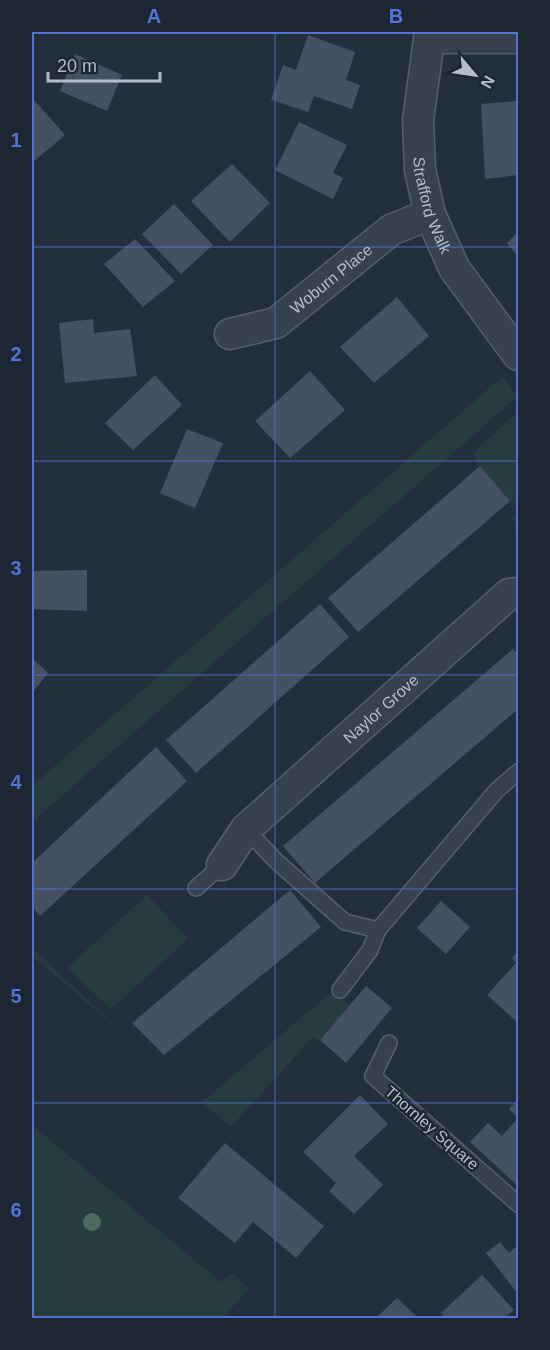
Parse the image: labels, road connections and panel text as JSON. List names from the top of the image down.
{
  "streets": {
    "street": ["Strafford Walk", "Woburn Place", "Naylor Grove"],
    "lane": ["Thornley Square"]
  },
  "crossings": [
    ["Strafford Walk", "Woburn Place"]
  ],
  "scale_bar": "20 m",
  "north": "bottom right",
  "grid": {
    "columns": ["A", "B"],
    "rows": [
      "1",
      "2",
      "3",
      "4",
      "5",
      "6"
    ]
  }
}
